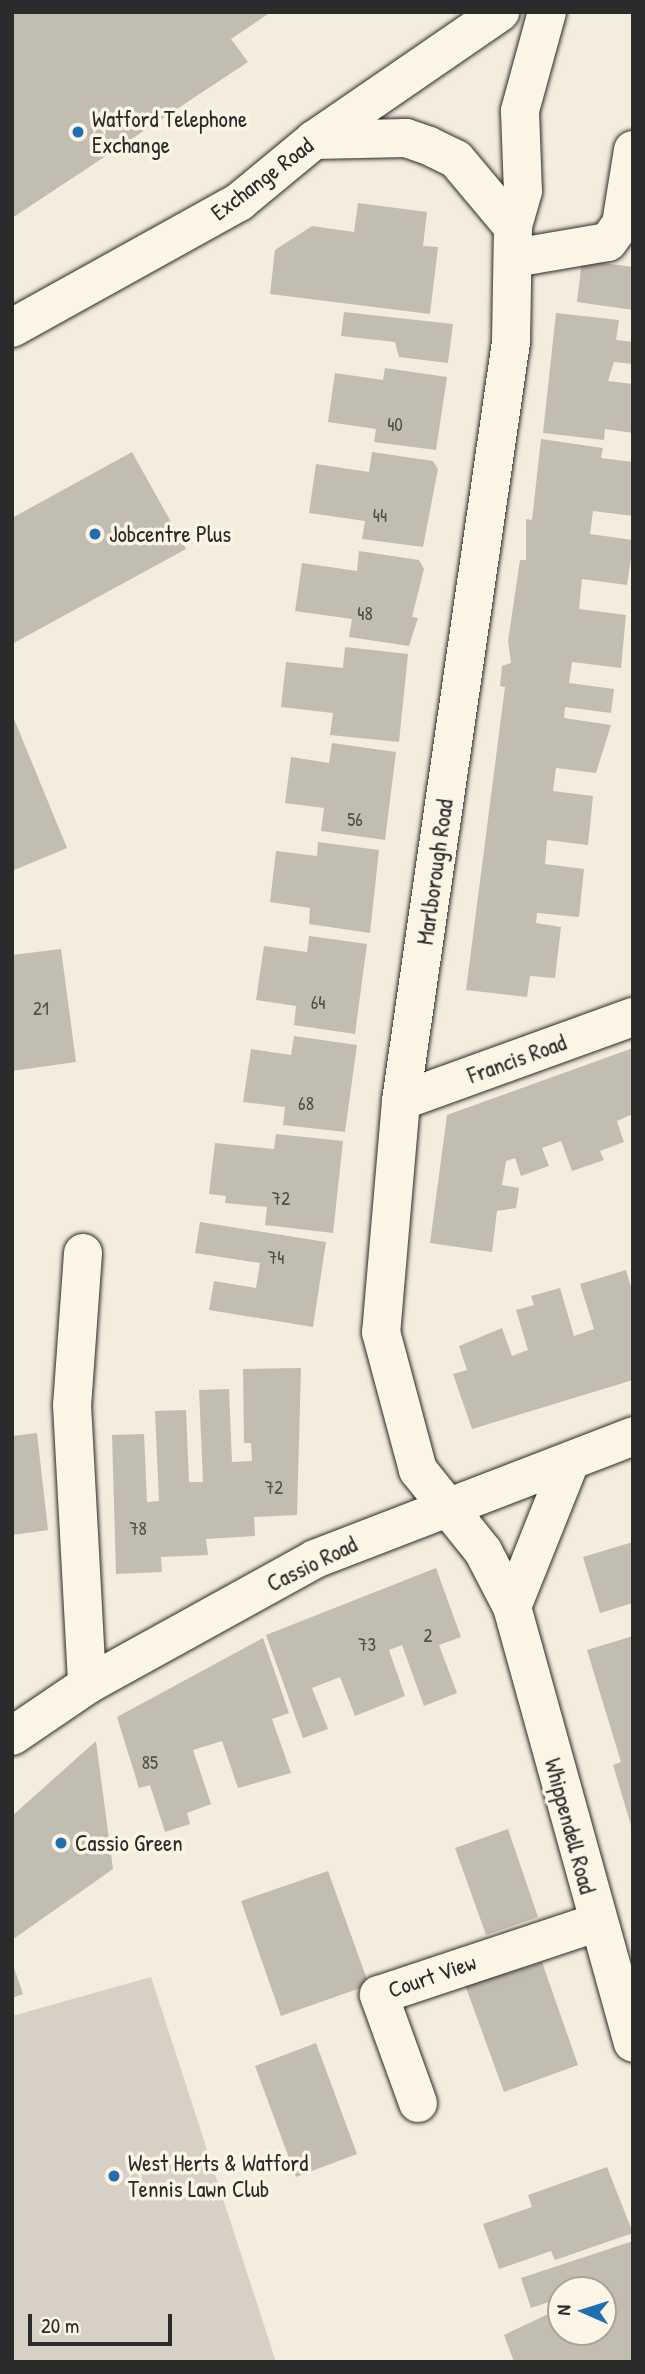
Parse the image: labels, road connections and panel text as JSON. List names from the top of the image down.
{
  "streets": {
    "street": [
      "Exchange Road",
      "Marlborough Road",
      "Francis Road",
      "Cassio Road",
      "Whippendell Road",
      "Court View"
    ]
  },
  "crossings": [
    ["Marlborough Road", "Francis Road"],
    ["Marlborough Road", "Cassio Road"],
    ["Marlborough Road", "Whippendell Road"],
    ["Cassio Road", "Whippendell Road"],
    ["Whippendell Road", "Court View"]
  ],
  "places": [
    "Watford Telephone Exchange",
    "Jobcentre Plus",
    "Cassio Green",
    "West Herts & Watford Tennis Lawn Club"
  ],
  "house_numbers": [
    "40",
    "44",
    "48",
    "56",
    "64",
    "21",
    "68",
    "72",
    "74",
    "72",
    "78",
    "2",
    "73",
    "85"
  ],
  "scale_bar": "20 m",
  "north": "left"
}
